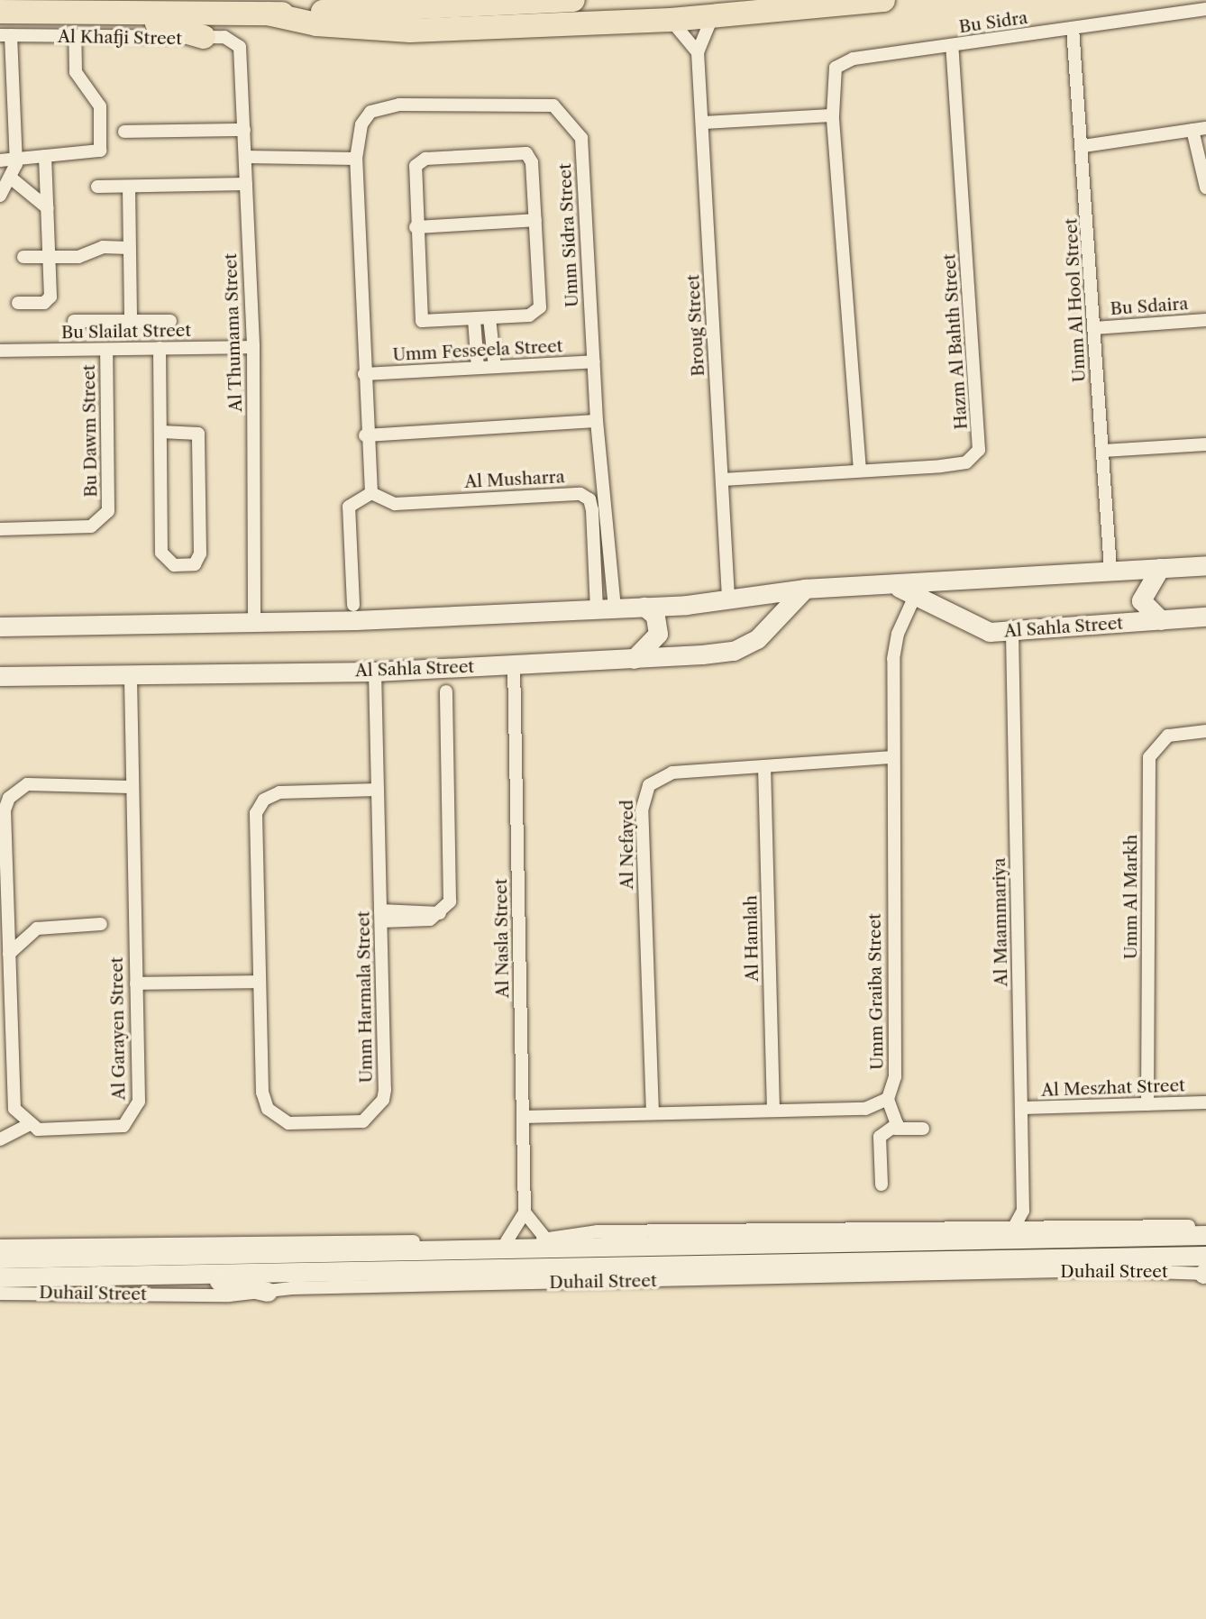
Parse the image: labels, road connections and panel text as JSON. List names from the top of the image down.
{
  "streets": {
    "highway": ["Al Khafji Street"],
    "main road": ["Al Sahla Street", "Duhail Street"],
    "street": [
      "Bu Sidra",
      "Umm Sidra Street",
      "Umm Al Hool Street",
      "Bu Sdaira",
      "Broug Street",
      "Bu Slailat Street",
      "Al Thumama Street",
      "Hazm Al Bahth Street",
      "Umm Fesseela Street",
      "Bu Dawm Street",
      "Al Musharra",
      "Al Nefayed",
      "Umm Al Markh",
      "Al Maammariya",
      "Al Nasla Street",
      "Al Hamlah",
      "Umm Graiba Street",
      "Umm Harmala Street",
      "Al Garayen Street",
      "Al Meszhat Street"
    ]
  },
  "crossings": [
    ["Bu Sidra", "Umm Al Hool Street"],
    ["Bu Sidra", "Hazm Al Bahth Street"],
    ["Al Khafji Street", "Al Thumama Street"],
    ["Umm Sidra Street", "Umm Fesseela Street"],
    ["Umm Sidra Street", "Al Musharra"],
    ["Umm Sidra Street", "Al Sahla Street"],
    ["Umm Al Hool Street", "Bu Sdaira"],
    ["Umm Al Hool Street", "Al Sahla Street"],
    ["Broug Street", "Hazm Al Bahth Street"],
    ["Broug Street", "Al Sahla Street"],
    ["Bu Slailat Street", "Al Thumama Street"],
    ["Bu Slailat Street", "Bu Dawm Street"],
    ["Al Thumama Street", "Al Sahla Street"],
    ["Al Sahla Street", "Al Maammariya"],
    ["Al Sahla Street", "Al Nasla Street"],
    ["Al Sahla Street", "Umm Graiba Street"],
    ["Al Sahla Street", "Umm Harmala Street"],
    ["Al Sahla Street", "Al Garayen Street"],
    ["Al Nefayed", "Al Hamlah"],
    ["Al Nefayed", "Umm Graiba Street"],
    ["Umm Al Markh", "Al Meszhat Street"],
    ["Al Maammariya", "Al Meszhat Street"],
    ["Al Maammariya", "Duhail Street"]
  ]
}
